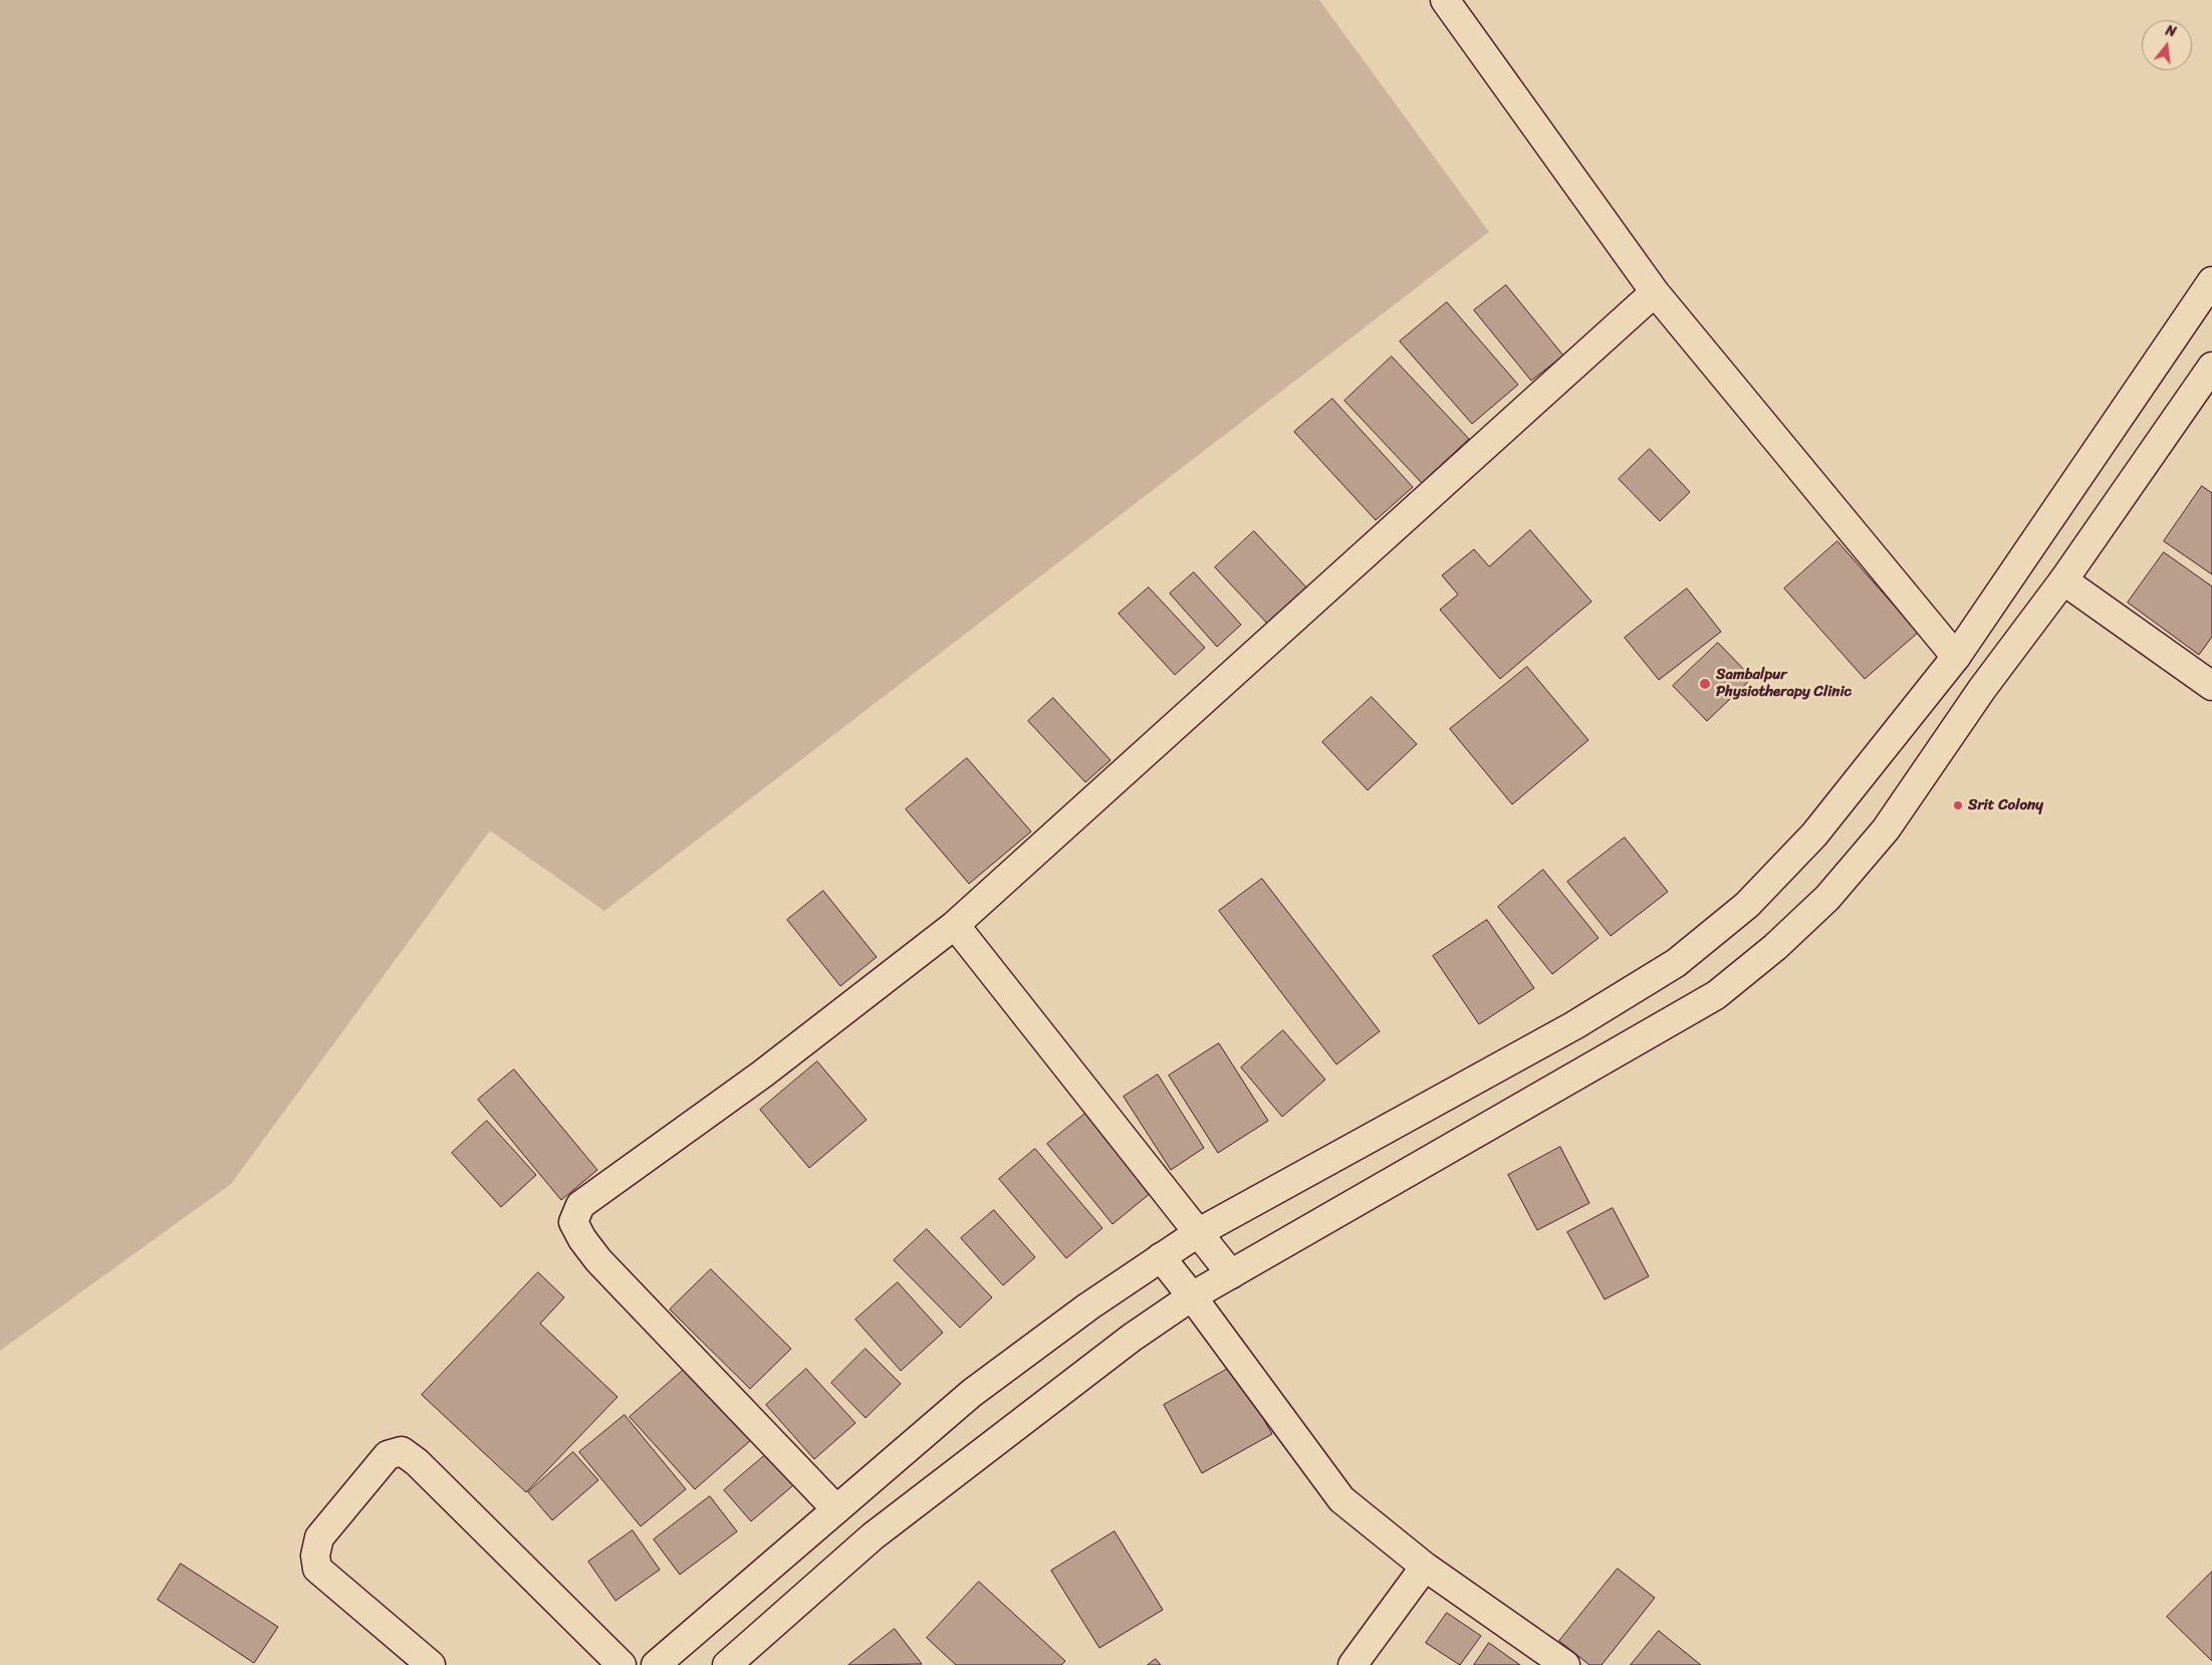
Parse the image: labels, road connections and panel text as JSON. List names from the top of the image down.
{
  "places": ["Sambalpur Physiotherapy Clinic", "Srit Colony"],
  "north": "top"
}
